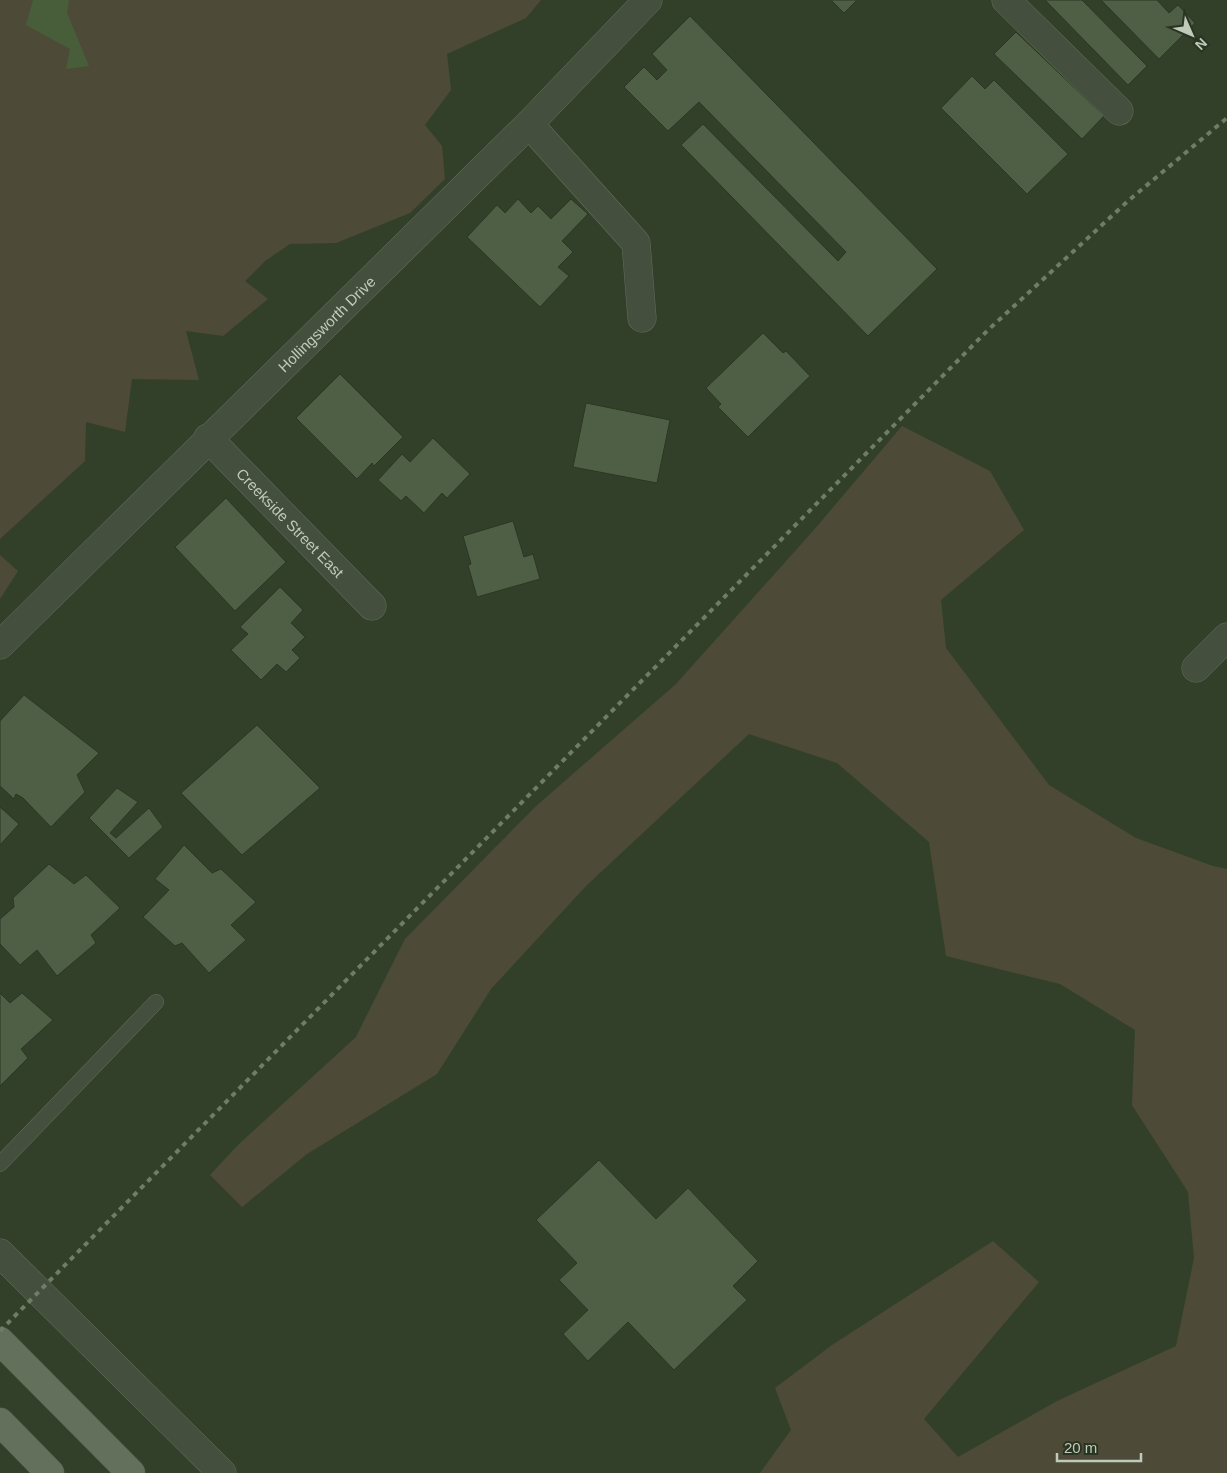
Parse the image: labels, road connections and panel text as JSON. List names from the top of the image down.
{
  "streets": {
    "street": ["Hollingsworth Drive", "Creekside Street East"]
  },
  "crossings": [
    ["Hollingsworth Drive", "Creekside Street East"]
  ],
  "scale_bar": "20 m",
  "north": "bottom right"
}
